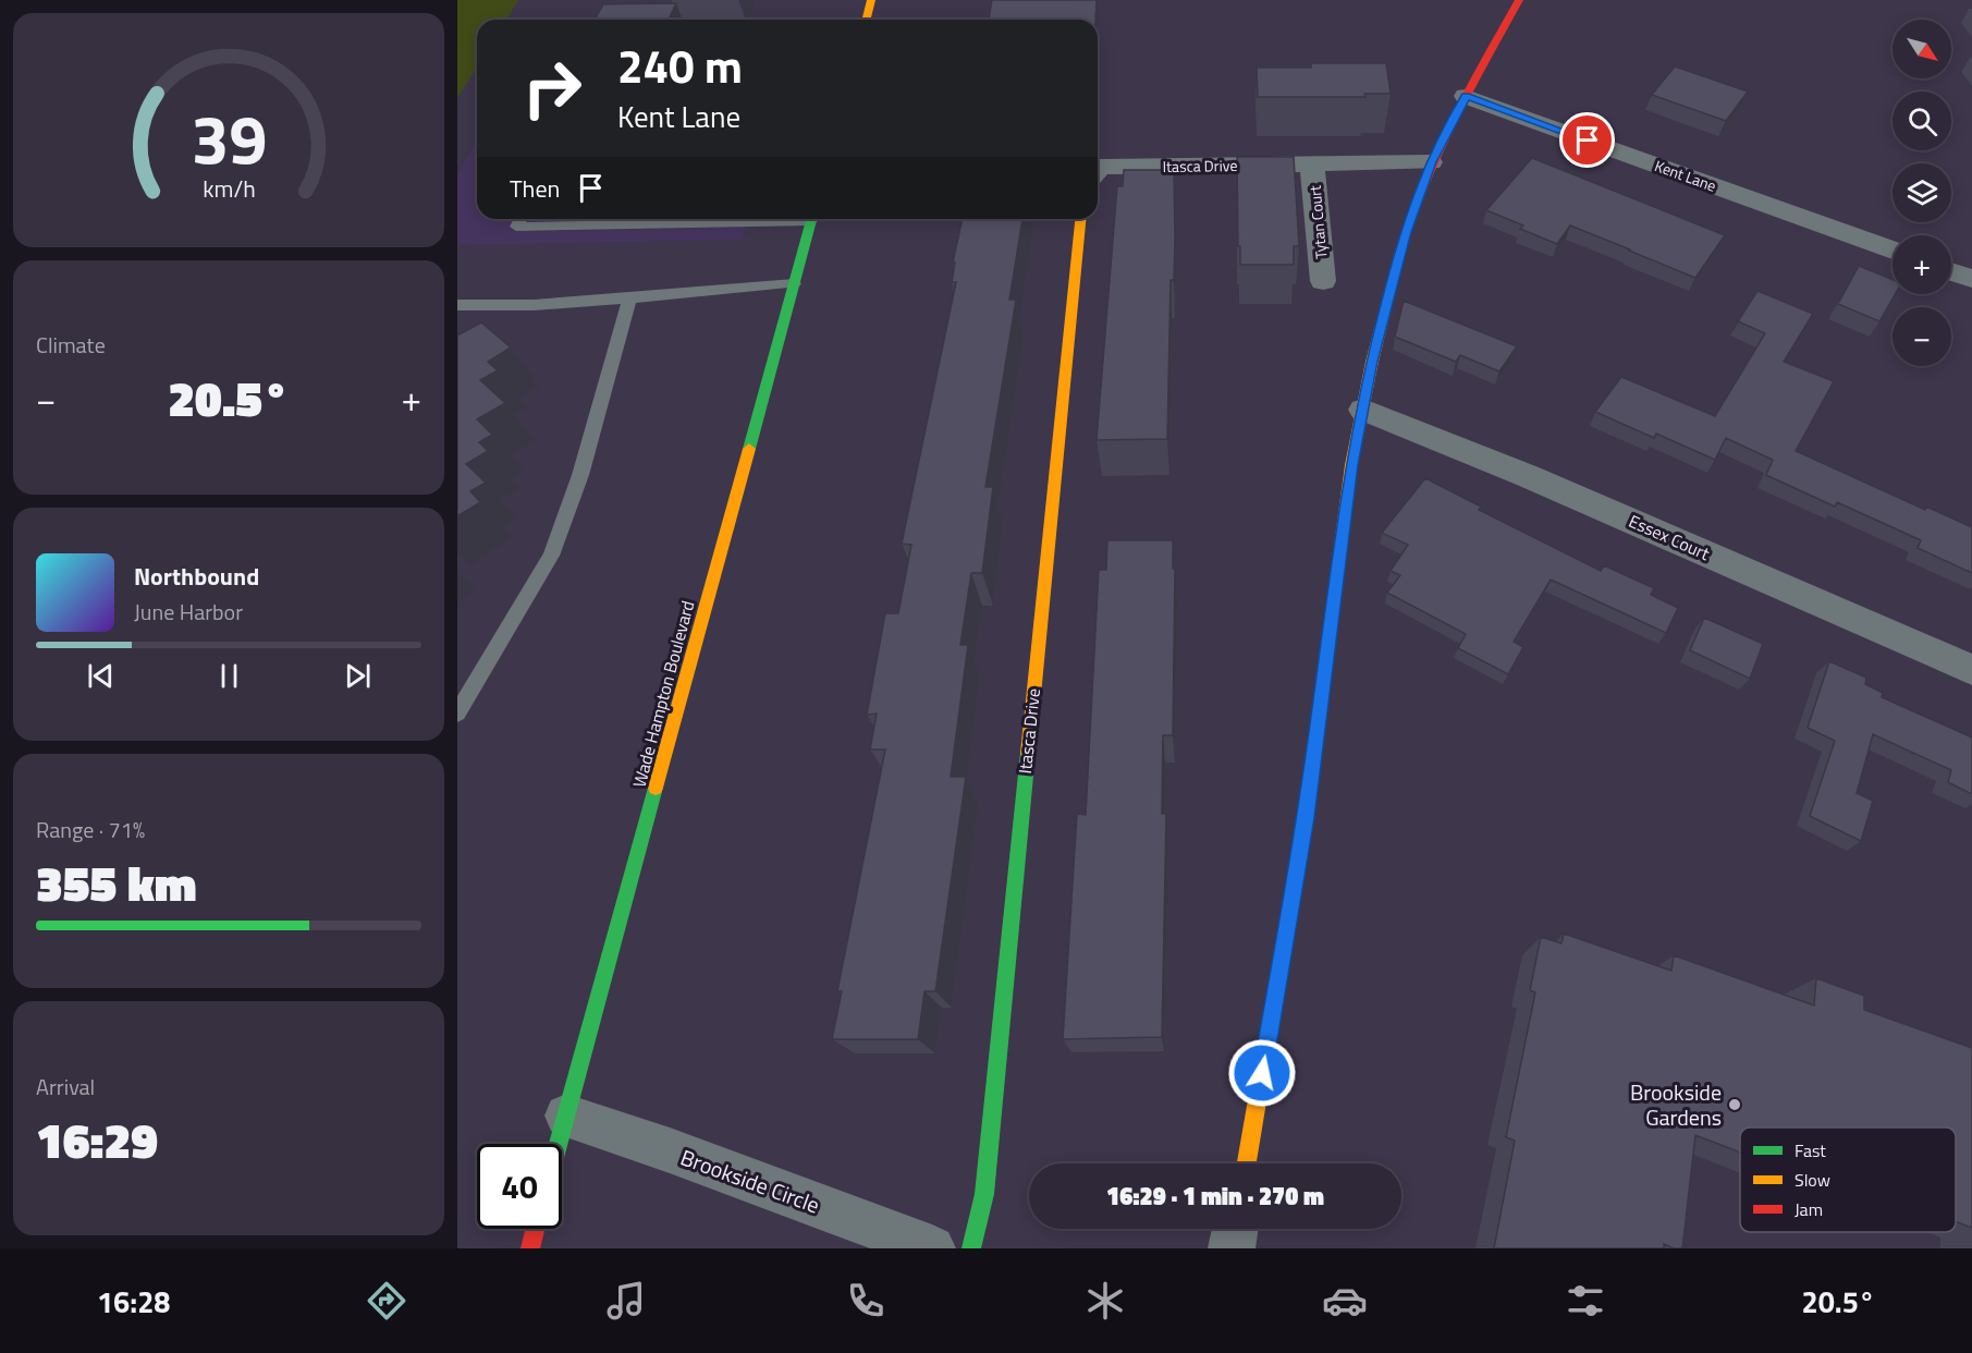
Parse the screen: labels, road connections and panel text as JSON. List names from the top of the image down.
{
  "streets": {
    "street": [
      "Itasca Drive",
      "Kent Lane",
      "Tytan Court",
      "Essex Court",
      "Wade Hampton Boulevard",
      "Brookside Circle"
    ]
  },
  "crossings": [
    ["Itasca Drive", "Tytan Court"],
    ["Wade Hampton Boulevard", "Brookside Circle"]
  ],
  "places": ["Brookside Gardens"],
  "legend": ["Fast", "Slow", "Jam"],
  "north": "bottom right",
  "page": {
    "map_buttons": ["+", "−"],
    "turn": ["240 m", "Kent Lane"],
    "then": "Then",
    "tile": [
      "Climate",
      ["Range · 71%", "355 km"],
      ["Arrival", "16:29"]
    ],
    "heat": ["−", "20.5°", "+"],
    "song": ["Northbound", "June Harbor"],
    "limit": "40",
    "trip": "16:29 · 1 min · 270 m",
    "tabs": ["16:28", "20.5°"],
    "gauge": ["39", "km/h"]
  }
}
